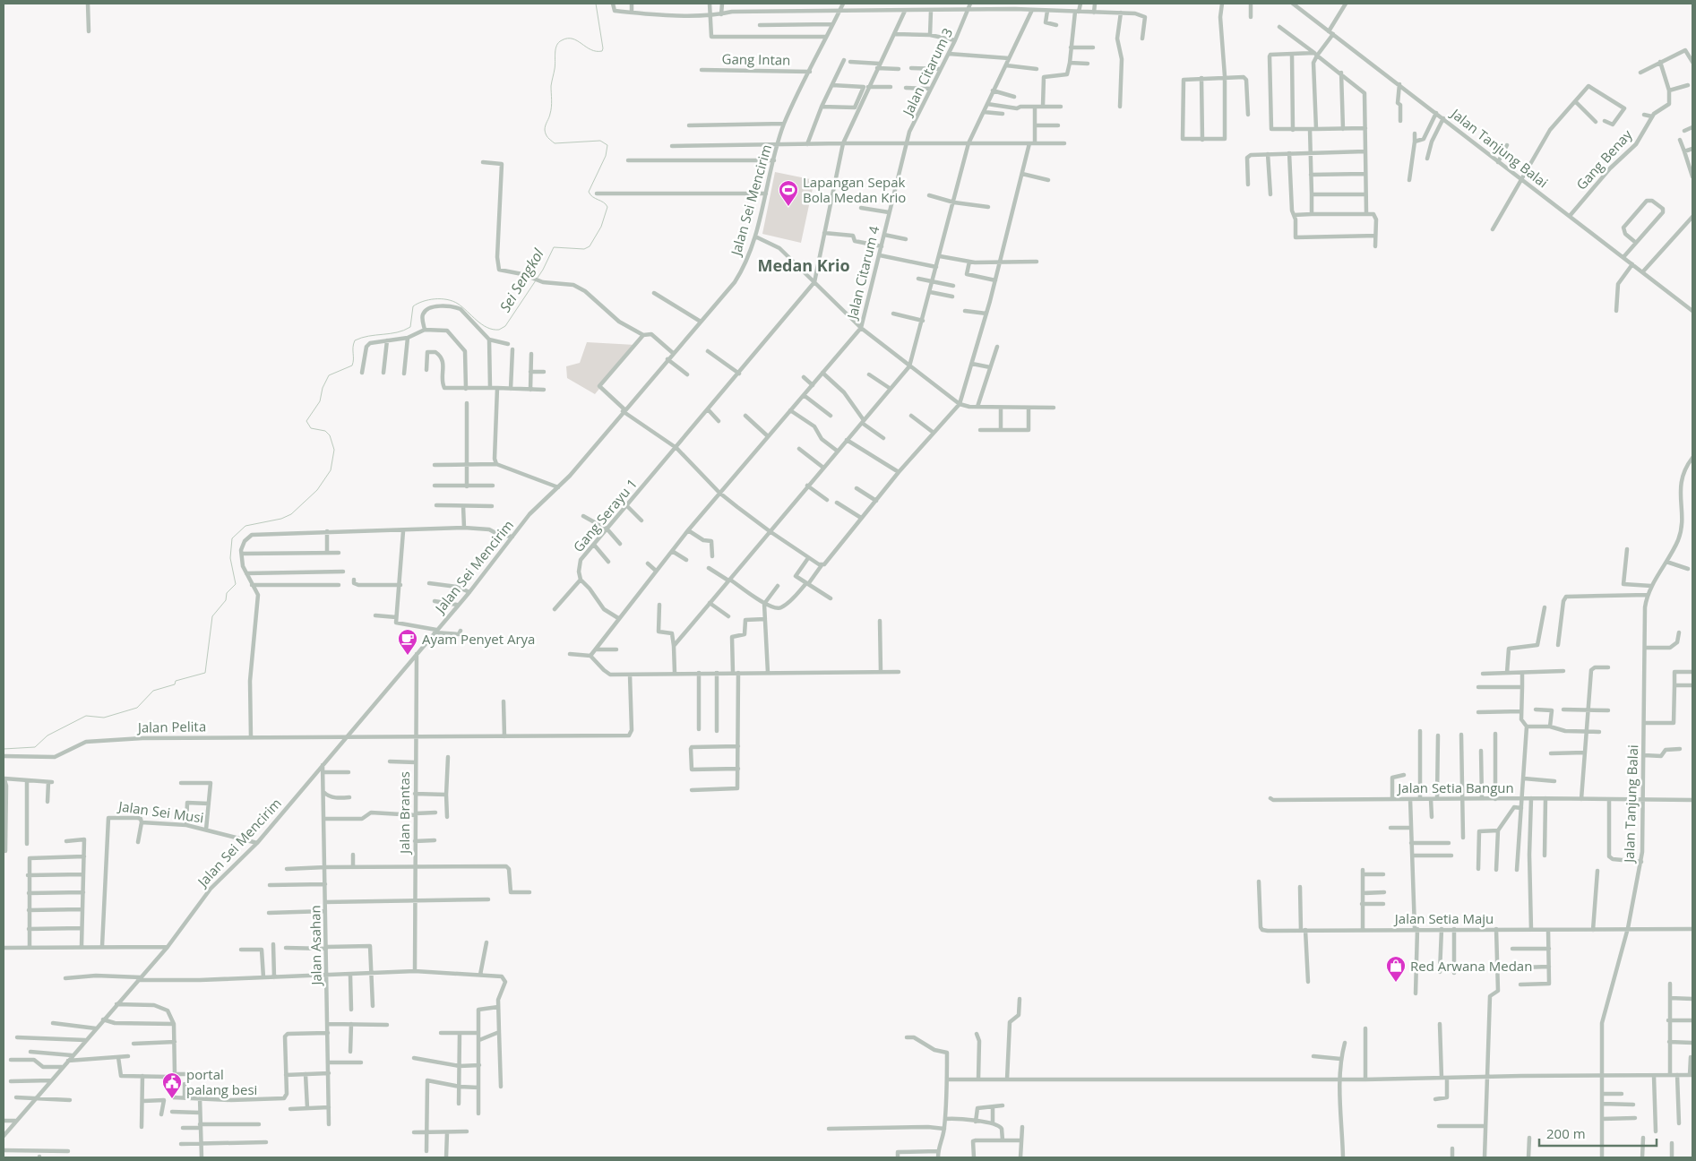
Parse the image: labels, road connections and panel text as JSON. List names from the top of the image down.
{
  "streets": {
    "street": [
      "Gang Intan",
      "Jalan Citarum 3",
      "Jalan Tanjung Balai",
      "Gang Benay",
      "Jalan Sei Mencirim",
      "Jalan Citarum 4",
      "Gang Serayu 1",
      "Jalan Pelita",
      "Jalan Setia Bangun",
      "Jalan Sei Musi",
      "Jalan Brantas",
      "Jalan Setia Maju",
      "Jalan Asahan"
    ]
  },
  "crossings": [
    ["Gang Intan", "Jalan Sei Mencirim"],
    ["Jalan Citarum 3", "Jalan Citarum 4"],
    ["Jalan Tanjung Balai", "Gang Benay"],
    ["Jalan Tanjung Balai", "Jalan Setia Bangun"],
    ["Jalan Tanjung Balai", "Jalan Setia Maju"],
    ["Jalan Sei Mencirim", "Jalan Pelita"],
    ["Jalan Sei Mencirim", "Jalan Sei Musi"],
    ["Jalan Sei Mencirim", "Jalan Brantas"],
    ["Jalan Sei Mencirim", "Jalan Asahan"],
    ["Jalan Pelita", "Jalan Brantas"]
  ],
  "districts": ["Medan Krio"],
  "water": ["Sei Sengkol"],
  "places": {
    "sports": ["Lapangan Sepak Bola Medan Krio"],
    "cafe": ["Ayam Penyet Arya"],
    "shop": ["Red Arwana Medan"],
    "public building": ["portal palang besi"]
  },
  "scale_bar": "200 m"
}
